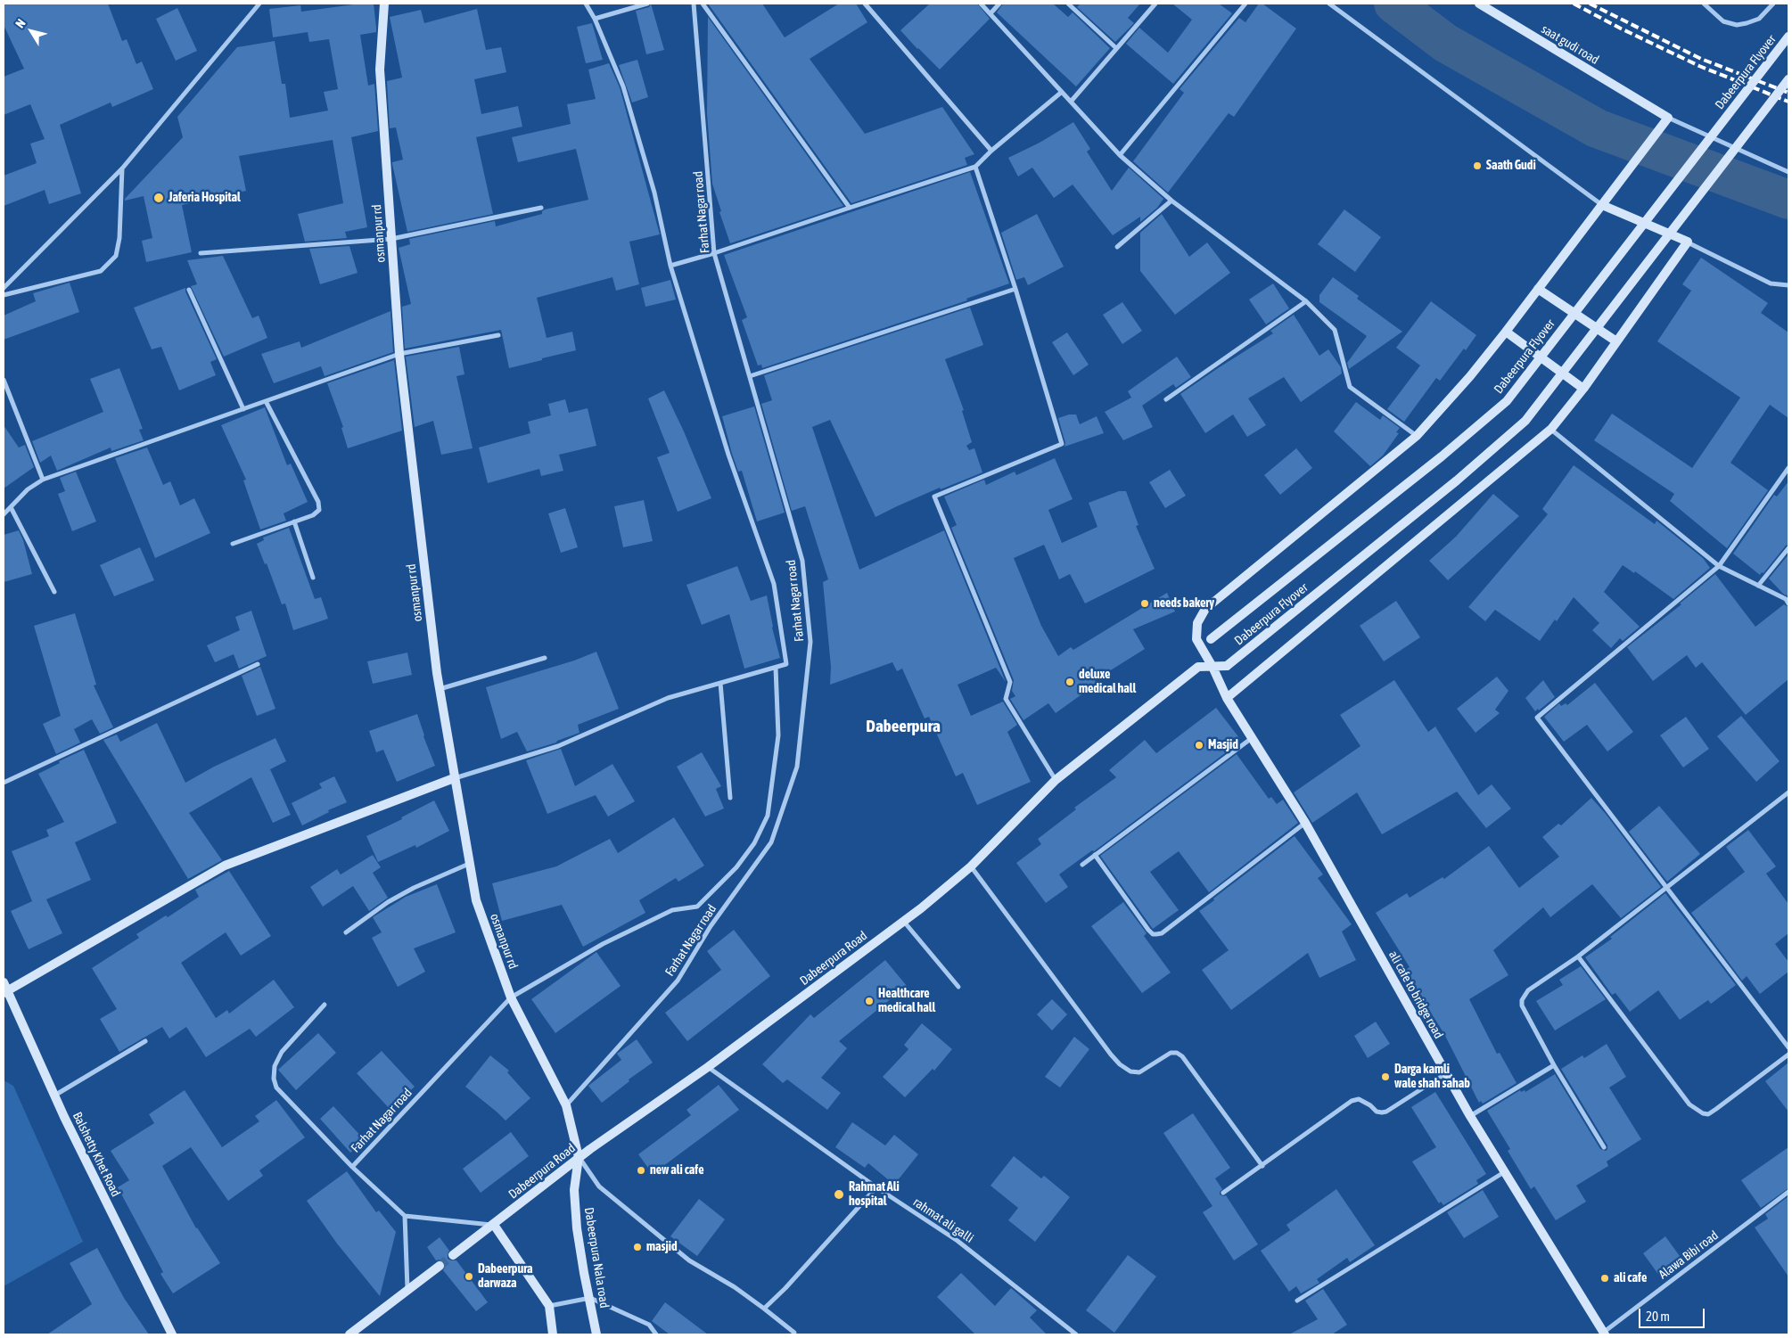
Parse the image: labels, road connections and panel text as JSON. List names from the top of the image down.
{
  "streets": {
    "street": [
      "saat gudi road",
      "Dabeerpura Flyover",
      "Farhat Nagar road",
      "osmanpur rd",
      "Dabeerpura Road",
      "ali cafe to bridge road",
      "Balshetty Khet Road",
      "rahmat ali galli",
      "Alawa Bibi road",
      "Dabeerpura Nala road"
    ]
  },
  "crossings": [
    ["saat gudi road", "ali cafe to bridge road"],
    ["Dabeerpura Flyover", "Dabeerpura Road"],
    ["Dabeerpura Flyover", "ali cafe to bridge road"],
    ["Farhat Nagar road", "osmanpur rd"],
    ["osmanpur rd", "Dabeerpura Road"],
    ["osmanpur rd", "Dabeerpura Nala road"],
    ["Dabeerpura Road", "rahmat ali galli"],
    ["Dabeerpura Road", "Dabeerpura Nala road"],
    ["ali cafe to bridge road", "Alawa Bibi road"]
  ],
  "districts": ["Dabeerpura"],
  "places": [
    "Saath Gudi",
    "Jaferia Hospital",
    "needs bakery",
    "deluxe medical hall",
    "Masjid",
    "Healthcare medical hall",
    "Darga kamli wale shah sahab",
    "new ali cafe",
    "Rahmat Ali hospital",
    "masjid",
    "Dabeerpura darwaza",
    "ali cafe"
  ],
  "scale_bar": "20 m",
  "north": "top left"
}
